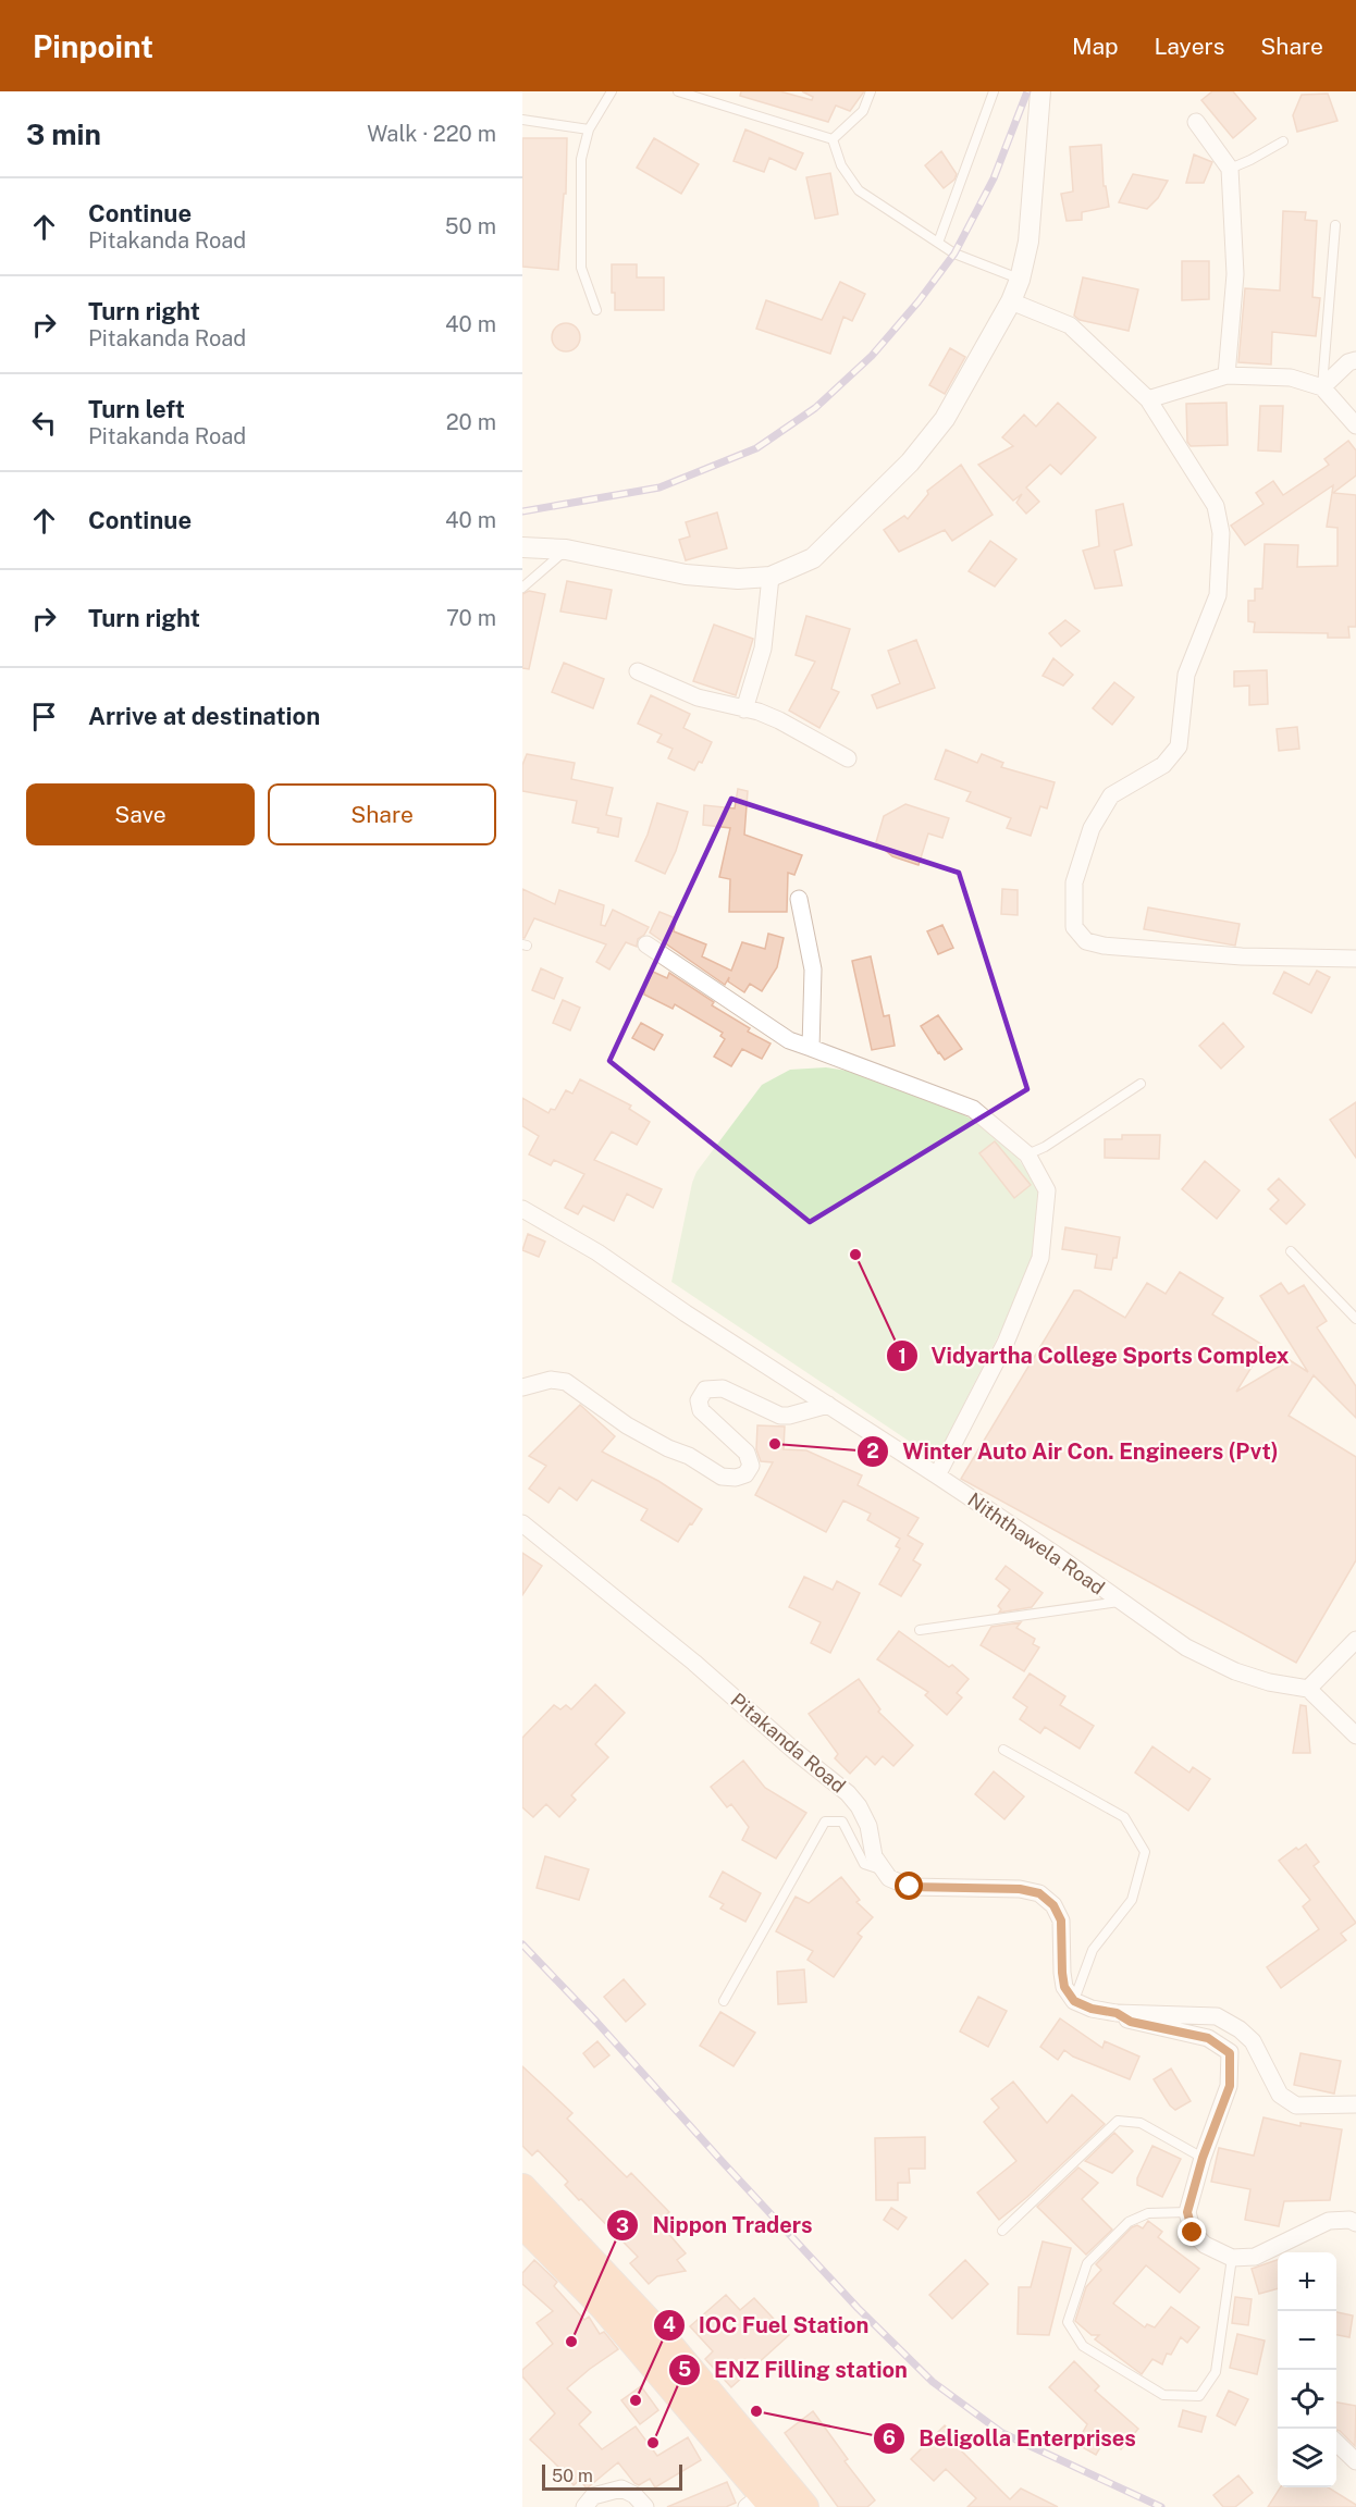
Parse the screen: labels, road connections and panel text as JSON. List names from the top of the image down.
{
  "streets": {
    "street": ["Niththawela Road", "Pitakanda Road"]
  },
  "places": [
    "Vidyartha College Sports Complex",
    "Winter Auto Air Con. Engineers (Pvt)",
    "Nippon Traders",
    "IOC Fuel Station",
    "Beligolla Enterprises",
    "ENZ Filling station"
  ],
  "scale_bar": "50 m",
  "page": {
    "header": "Pinpoint",
    "nav": ["Map", "Layers", "Share"],
    "heading": ["3 min", "Walk · 220 m"],
    "list": [
      ["Continue", "Pitakanda Road", "50 m"],
      ["Turn right", "Pitakanda Road", "40 m"],
      ["Turn left", "Pitakanda Road", "20 m"],
      ["Continue", "40 m"],
      ["Turn right", "70 m"],
      "Arrive at destination"
    ],
    "buttons": ["Save", "Share"],
    "map_buttons": ["+", "−"],
    "scale": "50 m"
  }
}
